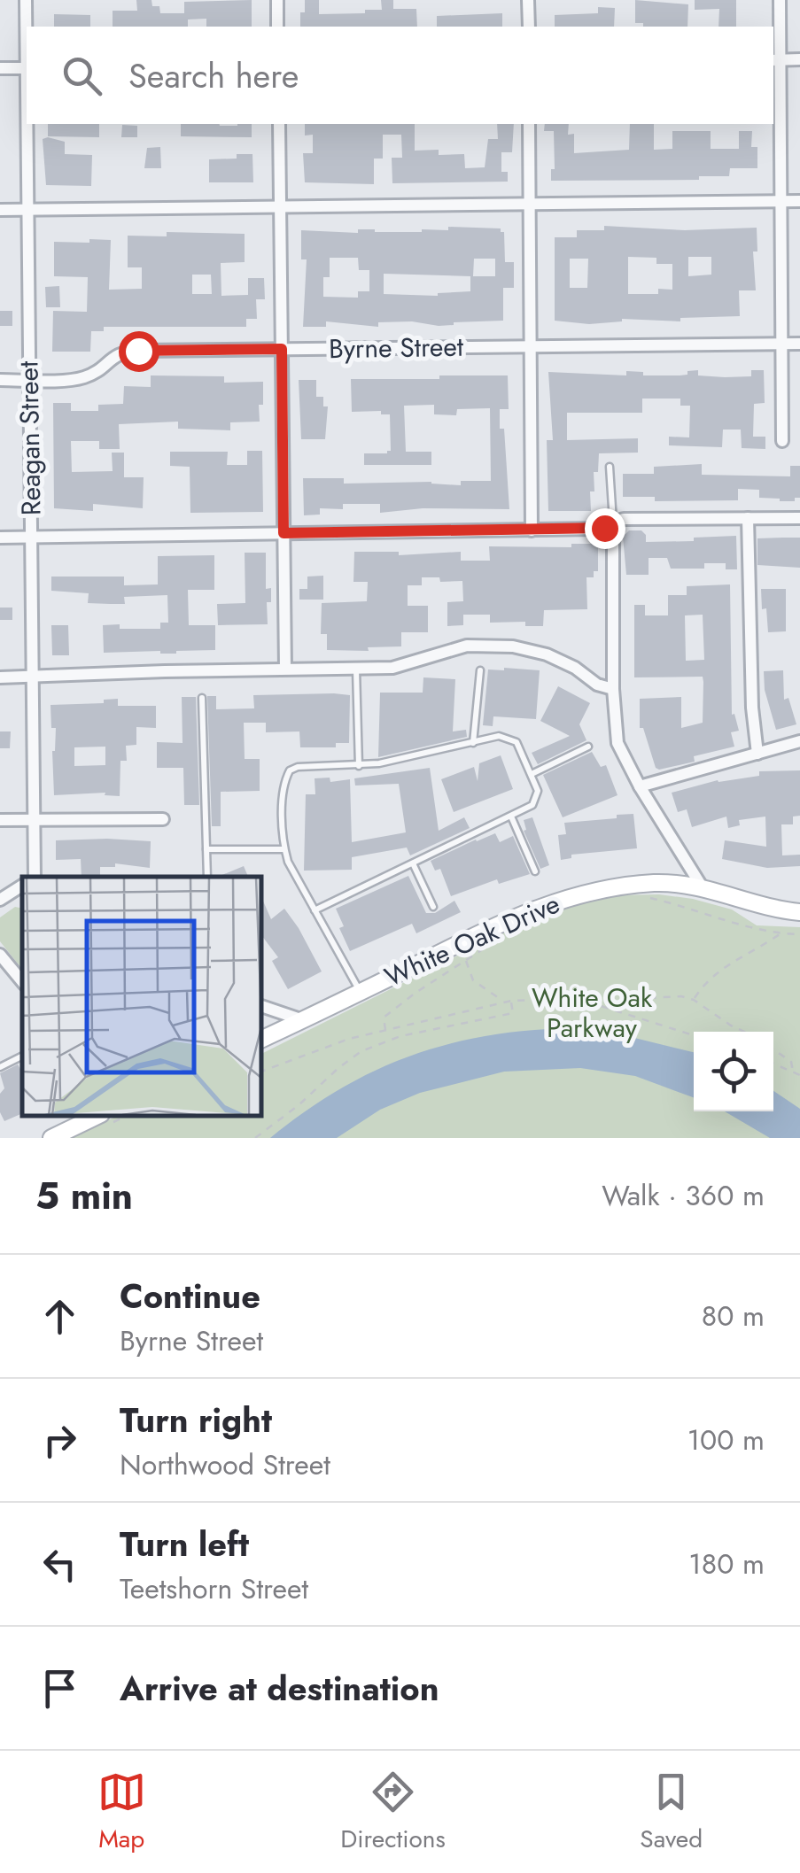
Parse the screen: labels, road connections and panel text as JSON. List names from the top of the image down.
{
  "streets": {
    "main road": ["White Oak Drive"],
    "street": ["Byrne Street", "Reagan Street"]
  },
  "crossings": [
    ["Byrne Street", "Reagan Street"]
  ],
  "parks": ["White Oak Parkway"],
  "page": {
    "search": "Search here",
    "heading": ["5 min", "Walk · 360 m"],
    "list": [
      ["Continue", "Byrne Street", "80 m"],
      ["Turn right", "Northwood Street", "100 m"],
      ["Turn left", "Teetshorn Street", "180 m"],
      "Arrive at destination"
    ],
    "nav": ["Map", "Directions", "Saved"]
  }
}
